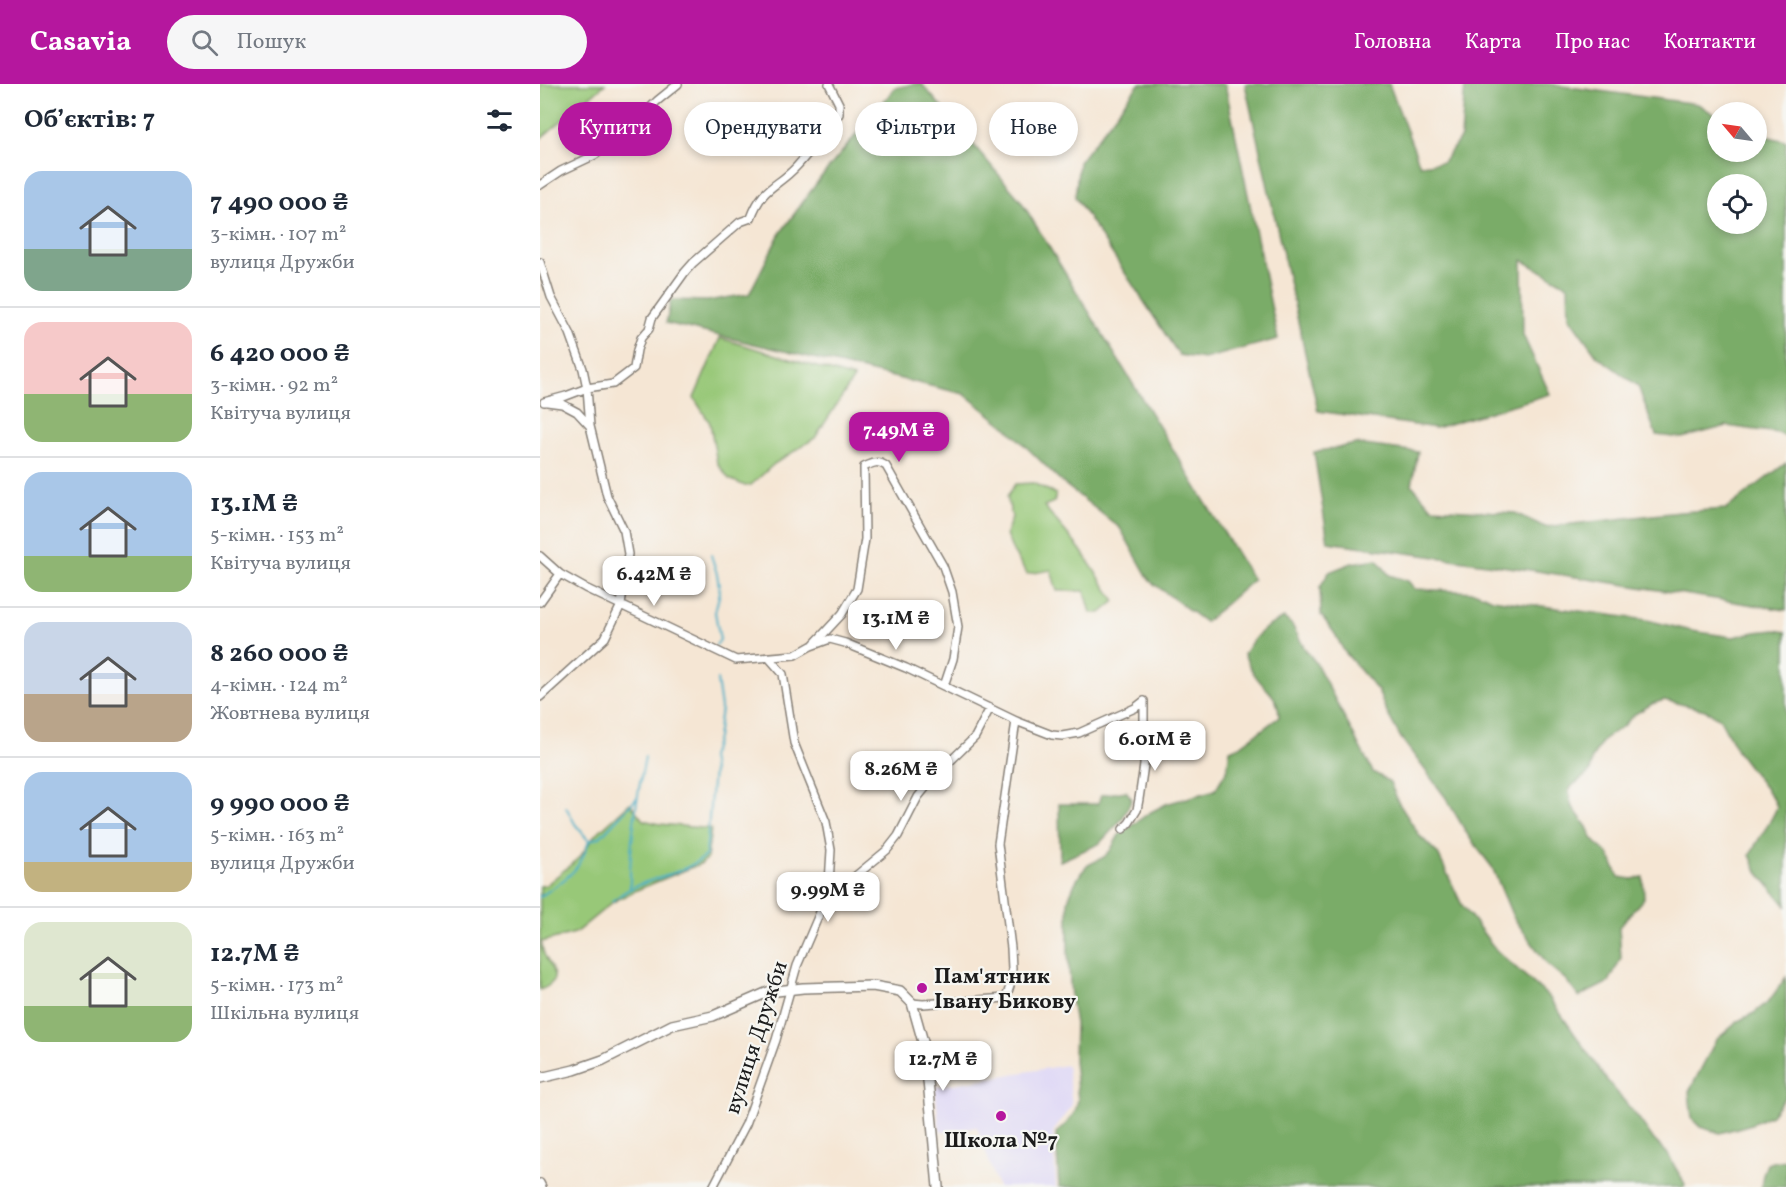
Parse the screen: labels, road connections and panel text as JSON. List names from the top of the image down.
{
  "streets": {
    "street": ["вулиця Дружби"]
  },
  "places": ["Пам'ятник Івану Бикову", "Школа №7"],
  "north": "top left",
  "page": {
    "header": "Casavia",
    "search": "Пошук",
    "nav": [
      "Головна",
      "Карта",
      "Про нас",
      "Контакти"
    ],
    "heading": "Об’єктів: 7",
    "chip": [
      "Купити",
      "Орендувати",
      "Фільтри",
      "Нове"
    ],
    "list": [
      {
        "name": "7 490 000 ₴",
        "note": "3-кімн. · 107 m² · вулиця Дружби"
      },
      {
        "name": "6 420 000 ₴",
        "note": "3-кімн. · 92 m² · Квітуча вулиця"
      },
      {
        "name": "13.1M ₴",
        "note": "5-кімн. · 153 m² · Квітуча вулиця"
      },
      {
        "name": "8 260 000 ₴",
        "note": "4-кімн. · 124 m² · Жовтнева вулиця"
      },
      {
        "name": "9 990 000 ₴",
        "note": "5-кімн. · 163 m² · вулиця Дружби"
      },
      {
        "name": "12.7M ₴",
        "note": "5-кімн. · 173 m² · Шкільна вулиця"
      }
    ],
    "price": [
      "7.49M ₴",
      "6.42M ₴",
      "13.1M ₴",
      "6.01M ₴",
      "8.26M ₴",
      "9.99M ₴",
      "12.7M ₴"
    ]
  }
}
